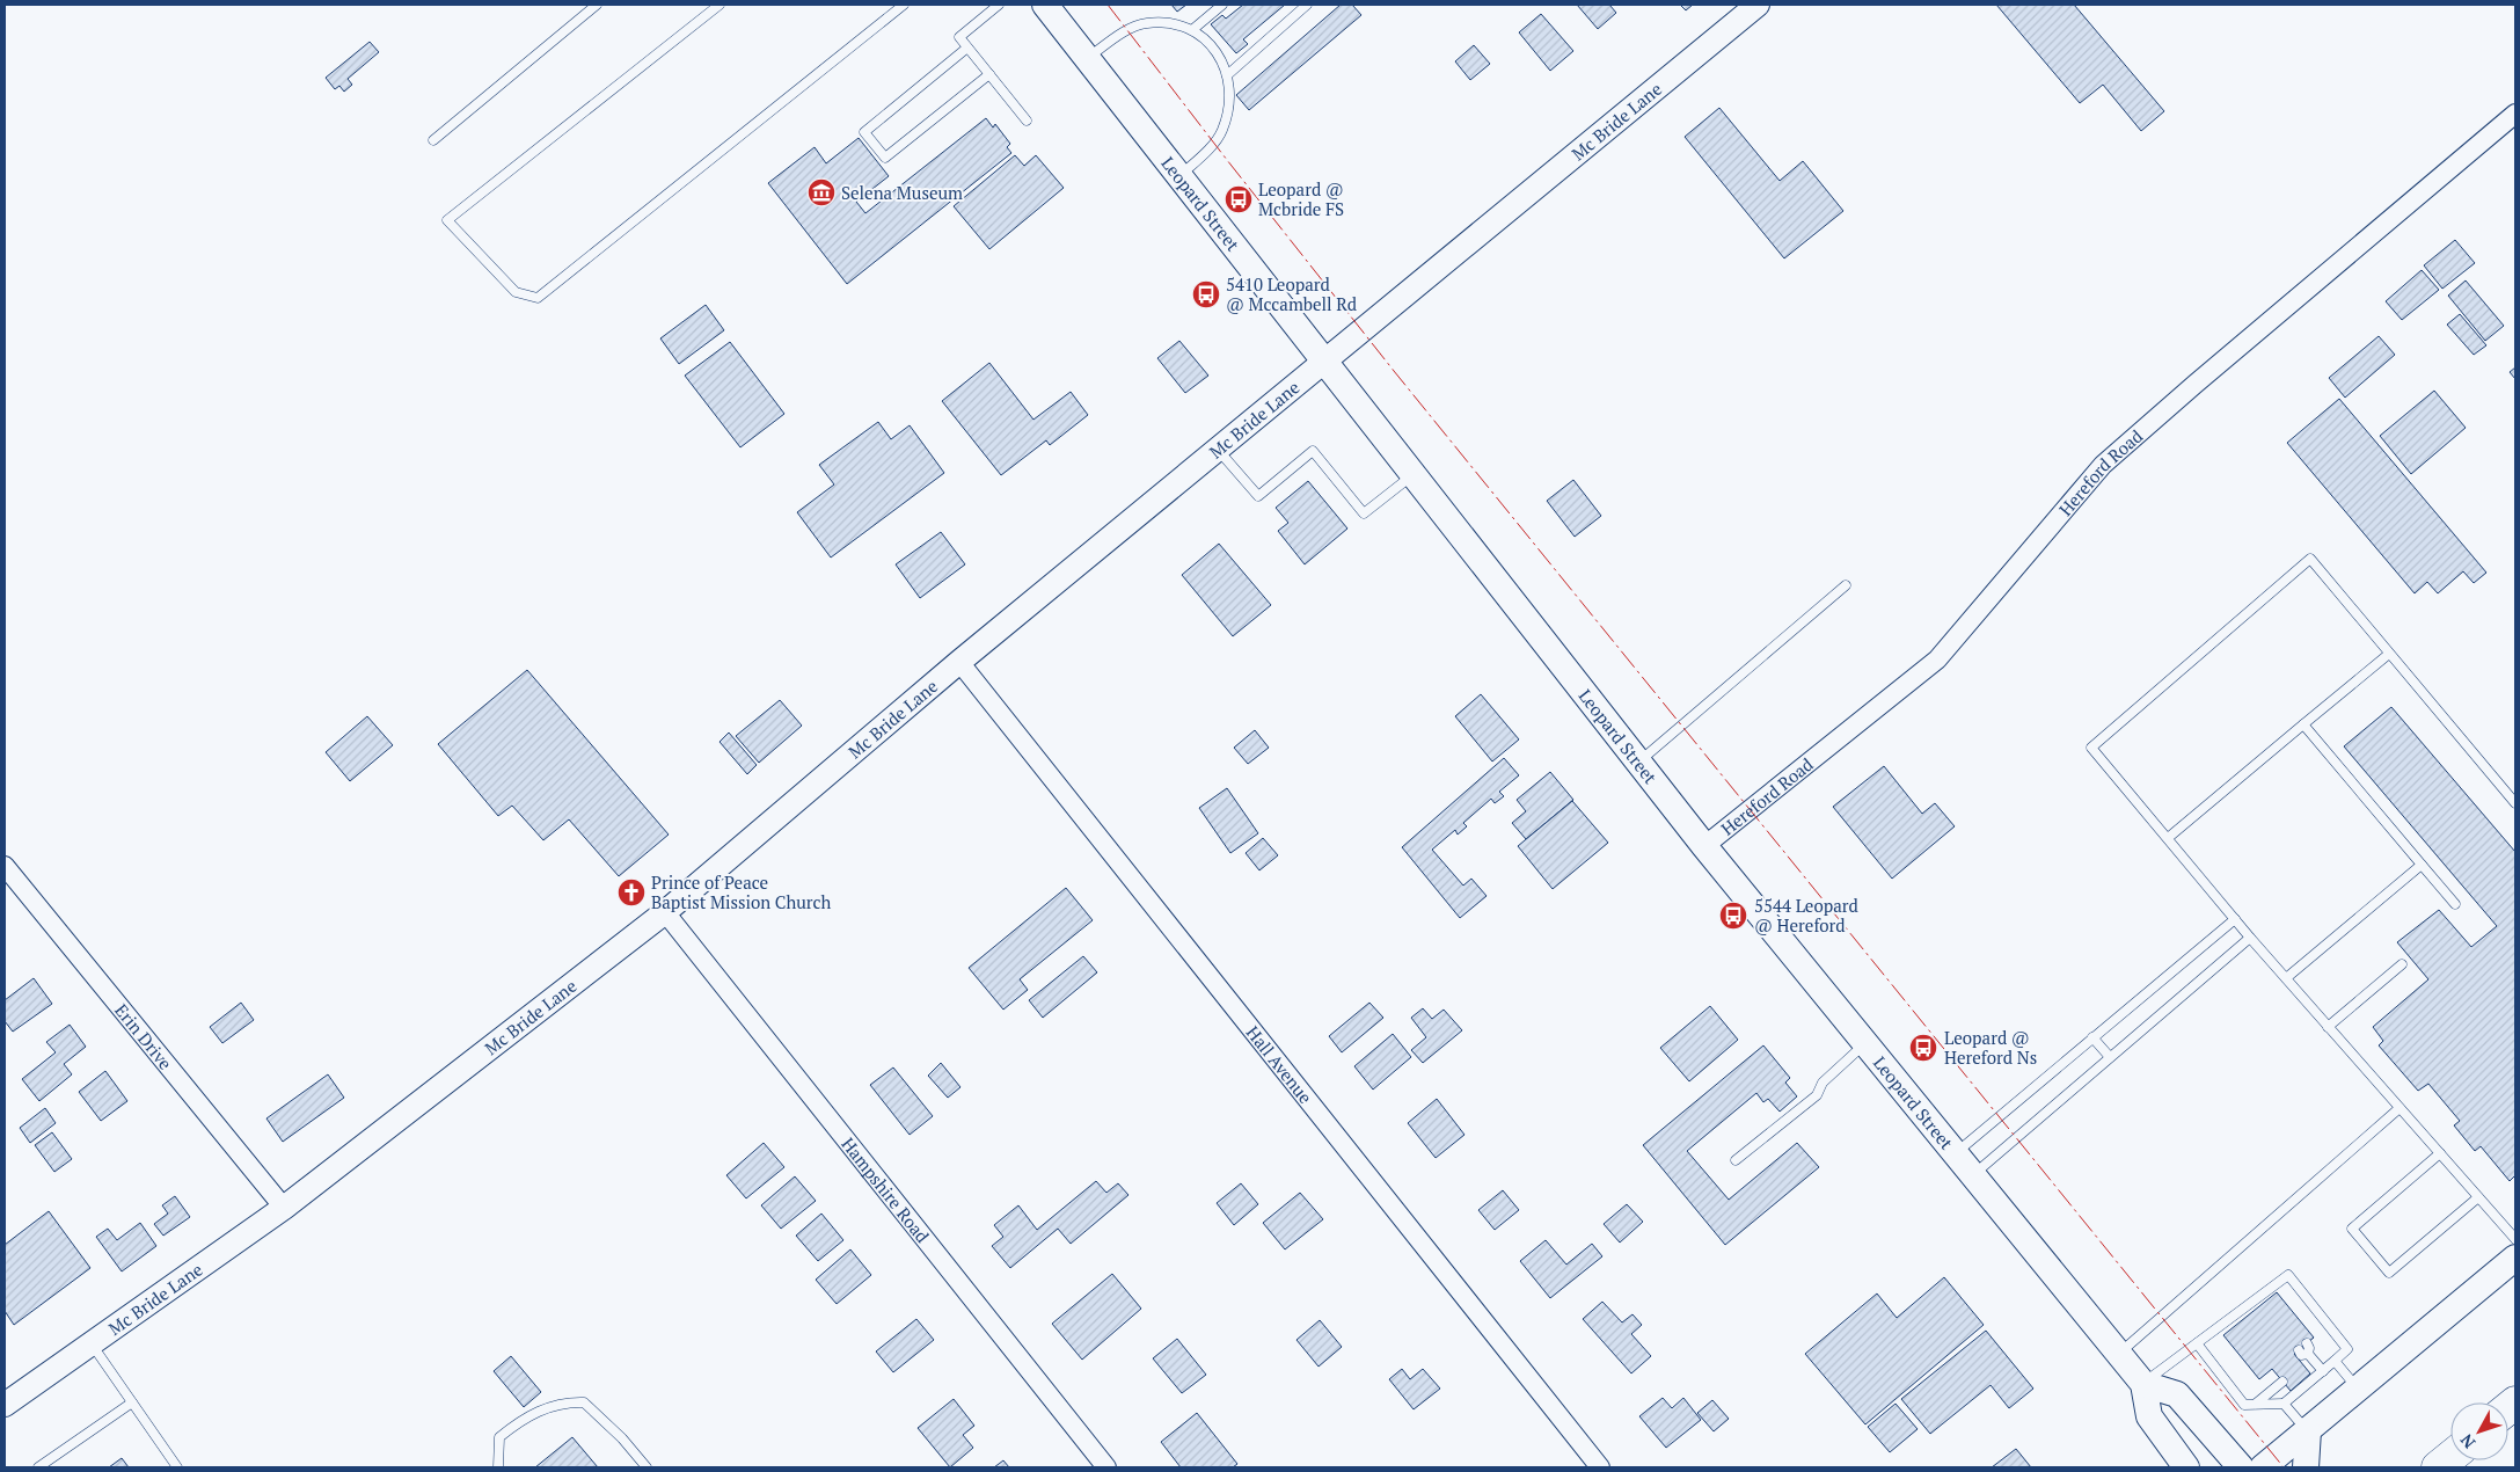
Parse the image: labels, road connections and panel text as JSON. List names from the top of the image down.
{
  "streets": {
    "main road": ["Leopard Street"],
    "street": [
      "Mc Bride Lane",
      "Hereford Road",
      "Erin Drive",
      "Hall Avenue",
      "Hampshire Road"
    ]
  },
  "crossings": [
    ["Mc Bride Lane", "Leopard Street"],
    ["Mc Bride Lane", "Erin Drive"],
    ["Mc Bride Lane", "Hall Avenue"],
    ["Mc Bride Lane", "Hampshire Road"],
    ["Leopard Street", "Hereford Road"]
  ],
  "places": {
    "museum": ["Selena Museum"],
    "bus stop": [
      "Leopard @ Mcbride FS",
      "5410 Leopard @ Mccambell Rd",
      "5544 Leopard @ Hereford",
      "Leopard @ Hereford Ns"
    ],
    "church": ["Prince of Peace Baptist Mission Church"]
  },
  "north": "bottom left"
}
